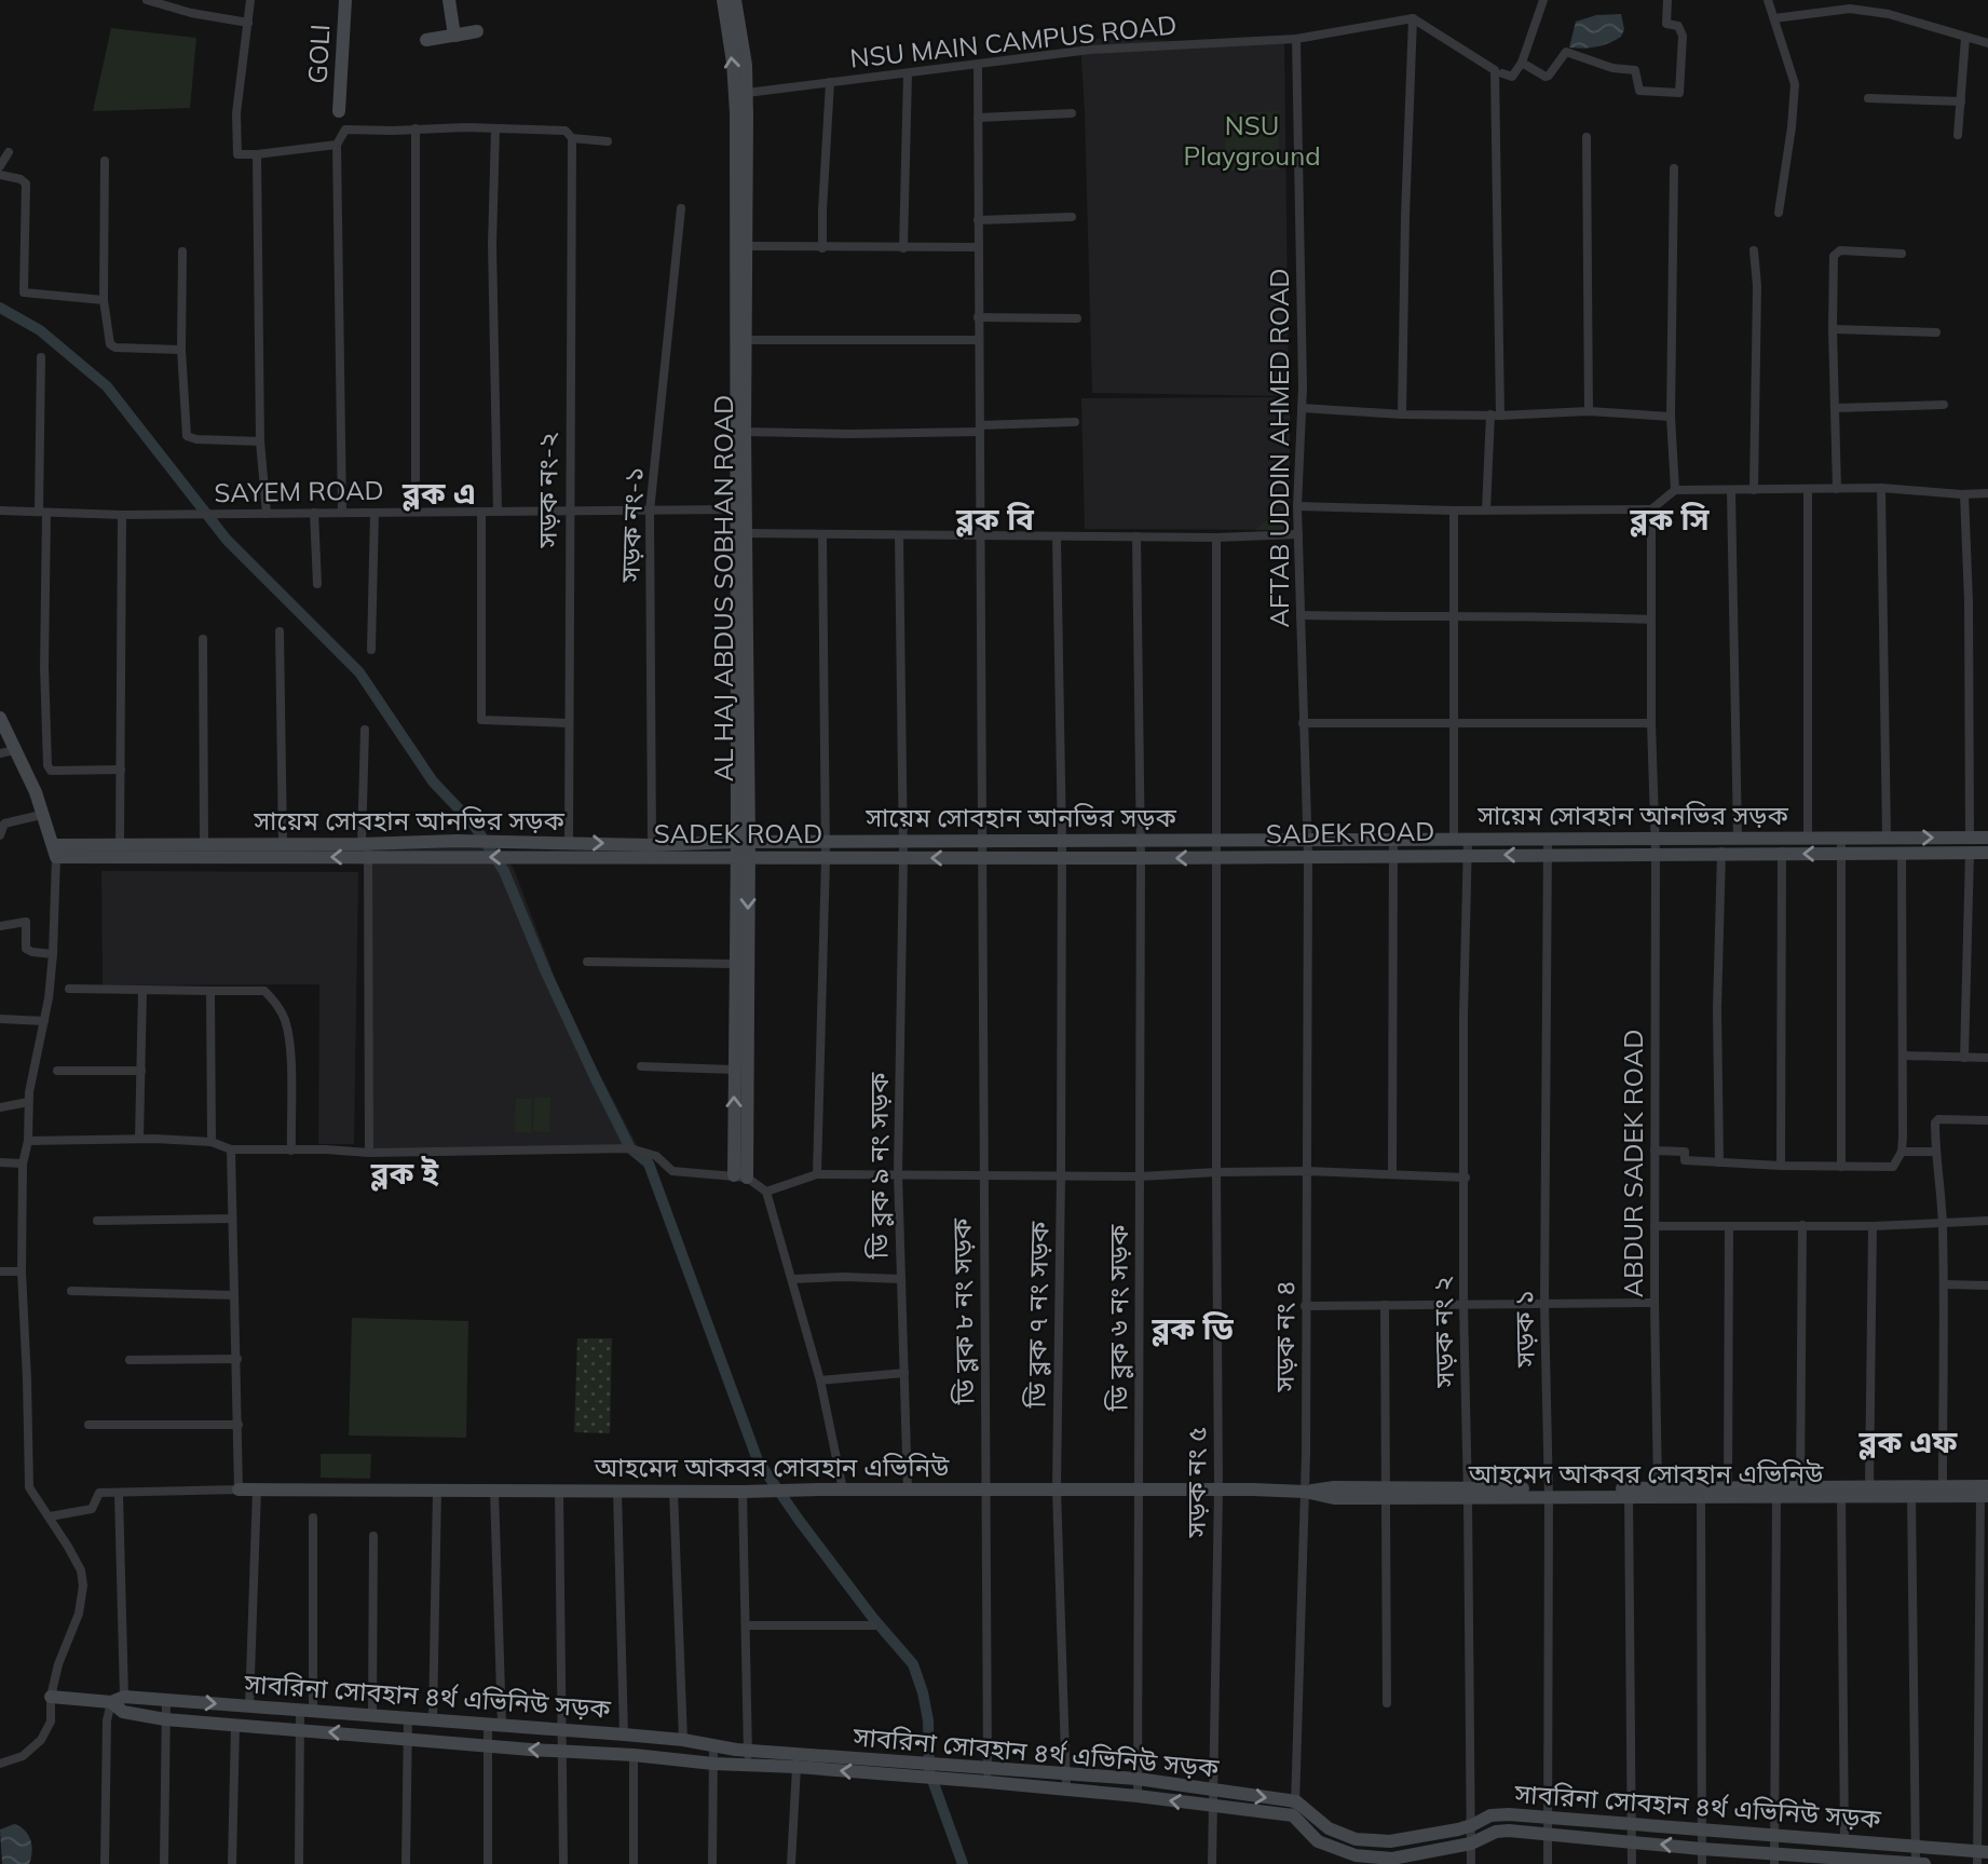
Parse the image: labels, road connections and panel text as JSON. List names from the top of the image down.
{
  "streets": {
    "street": [
      "NSU MAIN CAMPUS ROAD",
      "GOLI",
      "AFTAB UDDIN AHMED ROAD",
      "সড়ক নং-২",
      "SAYEM ROAD",
      "সড়ক নং-১",
      "AL HAJ ABDUS SOBHAN ROAD",
      "সায়েম সোবহান আনভির সড়ক",
      "SADEK ROAD",
      "ABDUR SADEK ROAD",
      "ডি ব্লক ৯ নং সড়ক",
      "ডি ব্লক ৮ নং সড়ক",
      "ডি ব্লক ৭ নং সড়ক",
      "ডি ব্লক ৬ নং সড়ক",
      "সড়ক ১",
      "সড়ক নং ২",
      "সড়ক নং ৪",
      "আহমেদ আকবর সোবহান এভিনিউ",
      "সড়ক নং ৫",
      "সাবরিনা সোবহান ৪র্থ এভিনিউ সড়ক"
    ]
  },
  "crossings": [
    ["NSU MAIN CAMPUS ROAD", "AFTAB UDDIN AHMED ROAD"],
    ["NSU MAIN CAMPUS ROAD", "AL HAJ ABDUS SOBHAN ROAD"],
    ["NSU MAIN CAMPUS ROAD", "ডি ব্লক ৮ নং সড়ক"],
    ["AFTAB UDDIN AHMED ROAD", "সায়েম সোবহান আনভির সড়ক"],
    ["AFTAB UDDIN AHMED ROAD", "SADEK ROAD"],
    ["AFTAB UDDIN AHMED ROAD", "সড়ক নং ৪"],
    ["সড়ক নং-২", "SAYEM ROAD"],
    ["সড়ক নং-২", "সায়েম সোবহান আনভির সড়ক"],
    ["SAYEM ROAD", "সড়ক নং-১"],
    ["সড়ক নং-১", "সায়েম সোবহান আনভির সড়ক"],
    ["AL HAJ ABDUS SOBHAN ROAD", "সায়েম সোবহান আনভির সড়ক"],
    ["AL HAJ ABDUS SOBHAN ROAD", "SADEK ROAD"],
    ["সায়েম সোবহান আনভির সড়ক", "SADEK ROAD"],
    ["সায়েম সোবহান আনভির সড়ক", "ABDUR SADEK ROAD"],
    ["সায়েম সোবহান আনভির সড়ক", "ডি ব্লক ৯ নং সড়ক"],
    ["সায়েম সোবহান আনভির সড়ক", "ডি ব্লক ৮ নং সড়ক"],
    ["সায়েম সোবহান আনভির সড়ক", "ডি ব্লক ৭ নং সড়ক"],
    ["সায়েম সোবহান আনভির সড়ক", "ডি ব্লক ৬ নং সড়ক"],
    ["সায়েম সোবহান আনভির সড়ক", "সড়ক ১"],
    ["সায়েম সোবহান আনভির সড়ক", "সড়ক নং ২"],
    ["সায়েম সোবহান আনভির সড়ক", "সড়ক নং ৫"],
    ["SADEK ROAD", "ডি ব্লক ৯ নং সড়ক"],
    ["SADEK ROAD", "ডি ব্লক ৮ নং সড়ক"],
    ["SADEK ROAD", "ডি ব্লক ৭ নং সড়ক"],
    ["SADEK ROAD", "ডি ব্লক ৬ নং সড়ক"],
    ["SADEK ROAD", "সড়ক নং ২"],
    ["SADEK ROAD", "সড়ক নং ৪"],
    ["SADEK ROAD", "সড়ক নং ৫"],
    ["ABDUR SADEK ROAD", "আহমেদ আকবর সোবহান এভিনিউ"],
    ["ডি ব্লক ৯ নং সড়ক", "আহমেদ আকবর সোবহান এভিনিউ"],
    ["ডি ব্লক ৮ নং সড়ক", "আহমেদ আকবর সোবহান এভিনিউ"],
    ["ডি ব্লক ৮ নং সড়ক", "সাবরিনা সোবহান ৪র্থ এভিনিউ সড়ক"],
    ["ডি ব্লক ৭ নং সড়ক", "আহমেদ আকবর সোবহান এভিনিউ"],
    ["ডি ব্লক ৭ নং সড়ক", "সাবরিনা সোবহান ৪র্থ এভিনিউ সড়ক"],
    ["ডি ব্লক ৬ নং সড়ক", "আহমেদ আকবর সোবহান এভিনিউ"],
    ["ডি ব্লক ৬ নং সড়ক", "সাবরিনা সোবহান ৪র্থ এভিনিউ সড়ক"],
    ["সড়ক ১", "আহমেদ আকবর সোবহান এভিনিউ"],
    ["সড়ক ১", "সাবরিনা সোবহান ৪র্থ এভিনিউ সড়ক"],
    ["সড়ক নং ২", "আহমেদ আকবর সোবহান এভিনিউ"],
    ["সড়ক নং ২", "সাবরিনা সোবহান ৪র্থ এভিনিউ সড়ক"],
    ["সড়ক নং ৪", "আহমেদ আকবর সোবহান এভিনিউ"],
    ["সড়ক নং ৪", "সাবরিনা সোবহান ৪র্থ এভিনিউ সড়ক"],
    ["আহমেদ আকবর সোবহান এভিনিউ", "সড়ক নং ৫"],
    ["সড়ক নং ৫", "সাবরিনা সোবহান ৪র্থ এভিনিউ সড়ক"]
  ],
  "one_way": ["SADEK ROAD"],
  "districts": [
    "ব্লক এ",
    "ব্লক বি",
    "ব্লক সি",
    "ব্লক ই",
    "ব্লক ডি",
    "ব্লক এফ"
  ],
  "parks": ["NSU Playground"]
}
